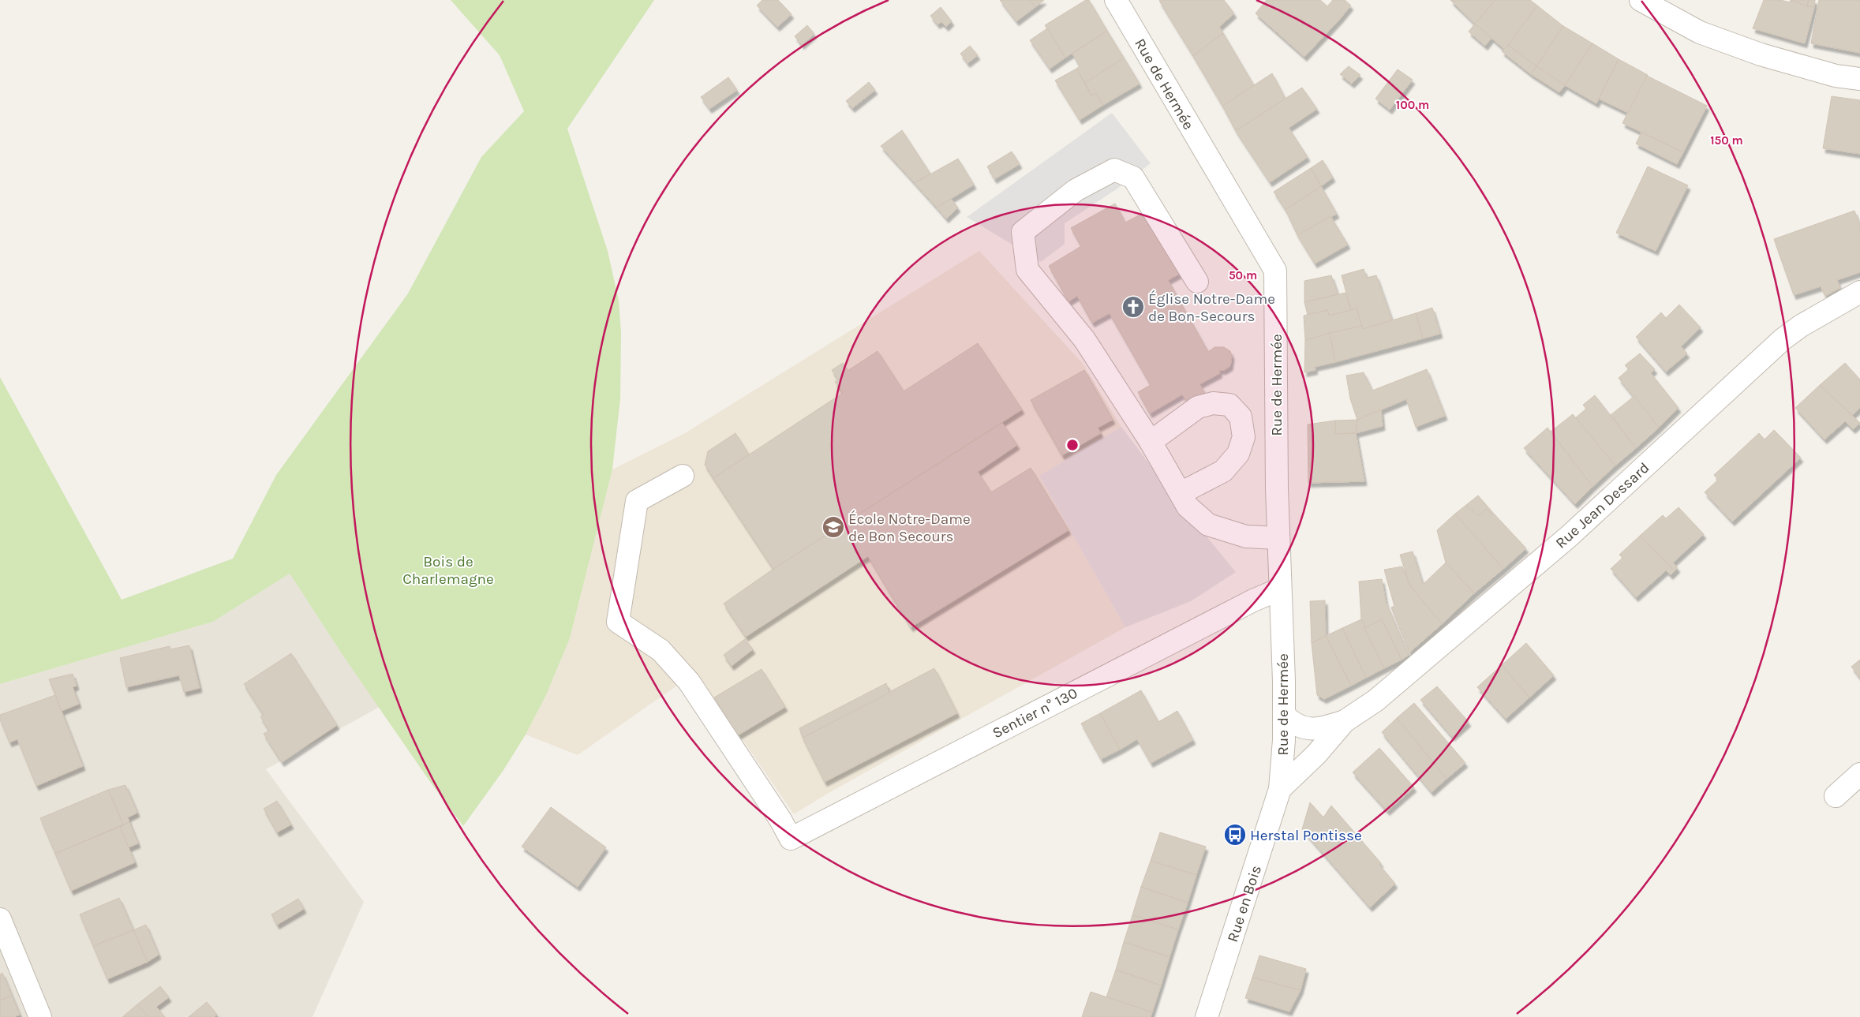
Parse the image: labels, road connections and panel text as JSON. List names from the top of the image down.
{
  "streets": {
    "street": [
      "Rue de Hermée",
      "Rue Jean Dessard",
      "Sentier n° 130",
      "Rue en Bois"
    ]
  },
  "crossings": [
    ["Rue de Hermée", "Rue Jean Dessard"],
    ["Rue de Hermée", "Sentier n° 130"],
    ["Rue de Hermée", "Rue en Bois"],
    ["Rue Jean Dessard", "Rue en Bois"]
  ],
  "parks": ["Bois de Charlemagne"],
  "places": {
    "church": ["Église Notre-Dame de Bon-Secours"],
    "school or university": ["École Notre-Dame de Bon Secours"],
    "bus stop": ["Herstal Pontisse"]
  },
  "rings": ["100 m", "150 m", "50 m"]
}
